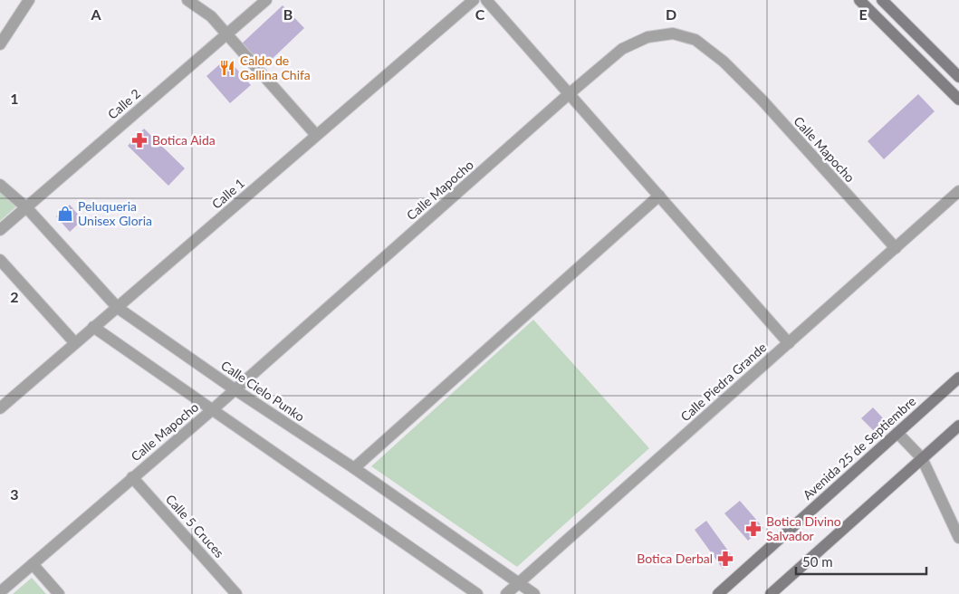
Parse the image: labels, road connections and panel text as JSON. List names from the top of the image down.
{
  "streets": {
    "main road": ["Avenida 25 de Septiembre"],
    "street": [
      "Calle 2",
      "Calle Mapocho",
      "Calle 1",
      "Calle Piedra Grande",
      "Calle Cielo Punko",
      "Calle 5 Cruces"
    ]
  },
  "crossings": [
    ["Calle 2", "Calle Cielo Punko"],
    ["Calle Mapocho", "Calle Piedra Grande"],
    ["Calle Mapocho", "Calle Cielo Punko"],
    ["Calle Mapocho", "Calle 5 Cruces"],
    ["Calle 1", "Calle Cielo Punko"],
    ["Calle Piedra Grande", "Calle Cielo Punko"]
  ],
  "places": {
    "restaurant": ["Caldo de Gallina Chifa"],
    "pharmacy": ["Botica Aida", "Botica Divino Salvador", "Botica Derbal"],
    "shop": ["Peluqueria Unisex Gloria"]
  },
  "scale_bar": "50 m",
  "grid": {
    "columns": [
      "A",
      "B",
      "C",
      "D",
      "E"
    ],
    "rows": ["1", "2", "3"]
  }
}
